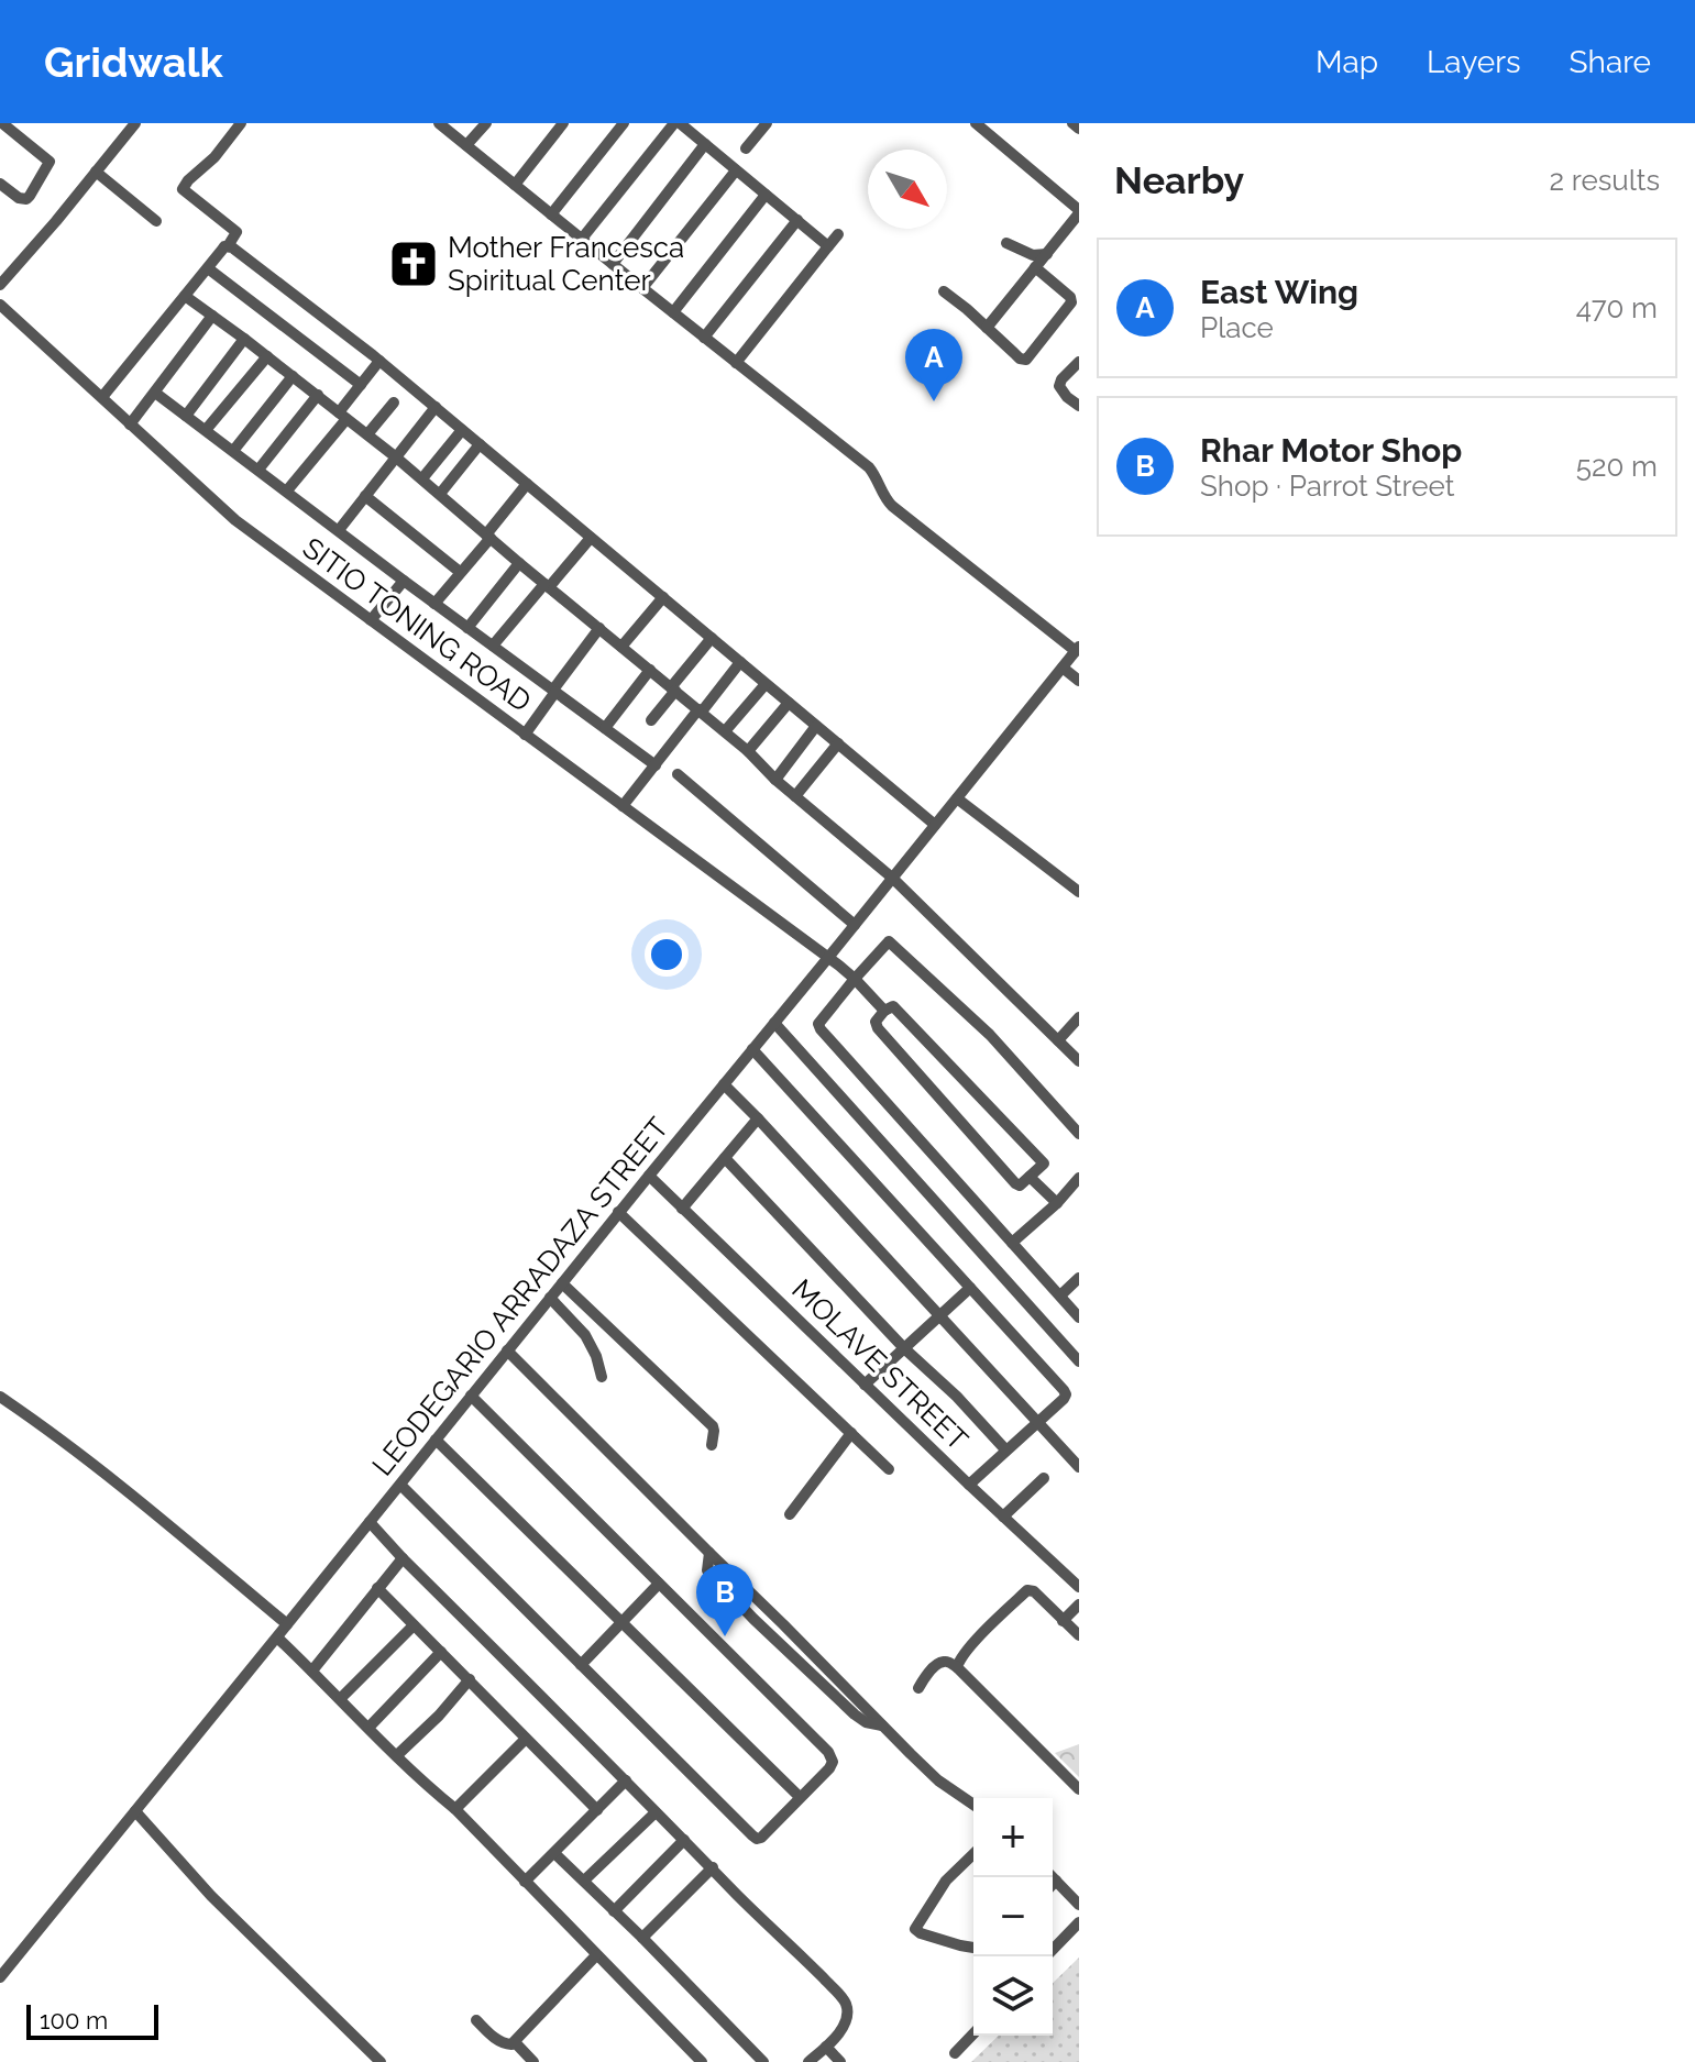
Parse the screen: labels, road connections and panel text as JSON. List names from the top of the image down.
{
  "streets": {
    "street": ["SITIO TONING ROAD", "LEODEGARIO ARRADAZA STREET", "MOLAVE STREET"]
  },
  "crossings": [
    ["SITIO TONING ROAD", "LEODEGARIO ARRADAZA STREET"],
    ["LEODEGARIO ARRADAZA STREET", "MOLAVE STREET"]
  ],
  "places": {
    "church": ["Mother Francesca Spiritual Center"]
  },
  "scale_bar": "100 m",
  "north": "bottom right",
  "page": {
    "header": "Gridwalk",
    "nav": ["Map", "Layers", "Share"],
    "heading": ["Nearby", "2 results"],
    "list": [
      {
        "mark": "A",
        "name": "East Wing",
        "note": "Place",
        "value": "470 m"
      },
      {
        "mark": "B",
        "name": "Rhar Motor Shop",
        "note": "Shop · Parrot Street",
        "value": "520 m"
      }
    ],
    "pins": ["A", "B"],
    "map_buttons": ["+", "−"],
    "scale": "100 m"
  }
}
